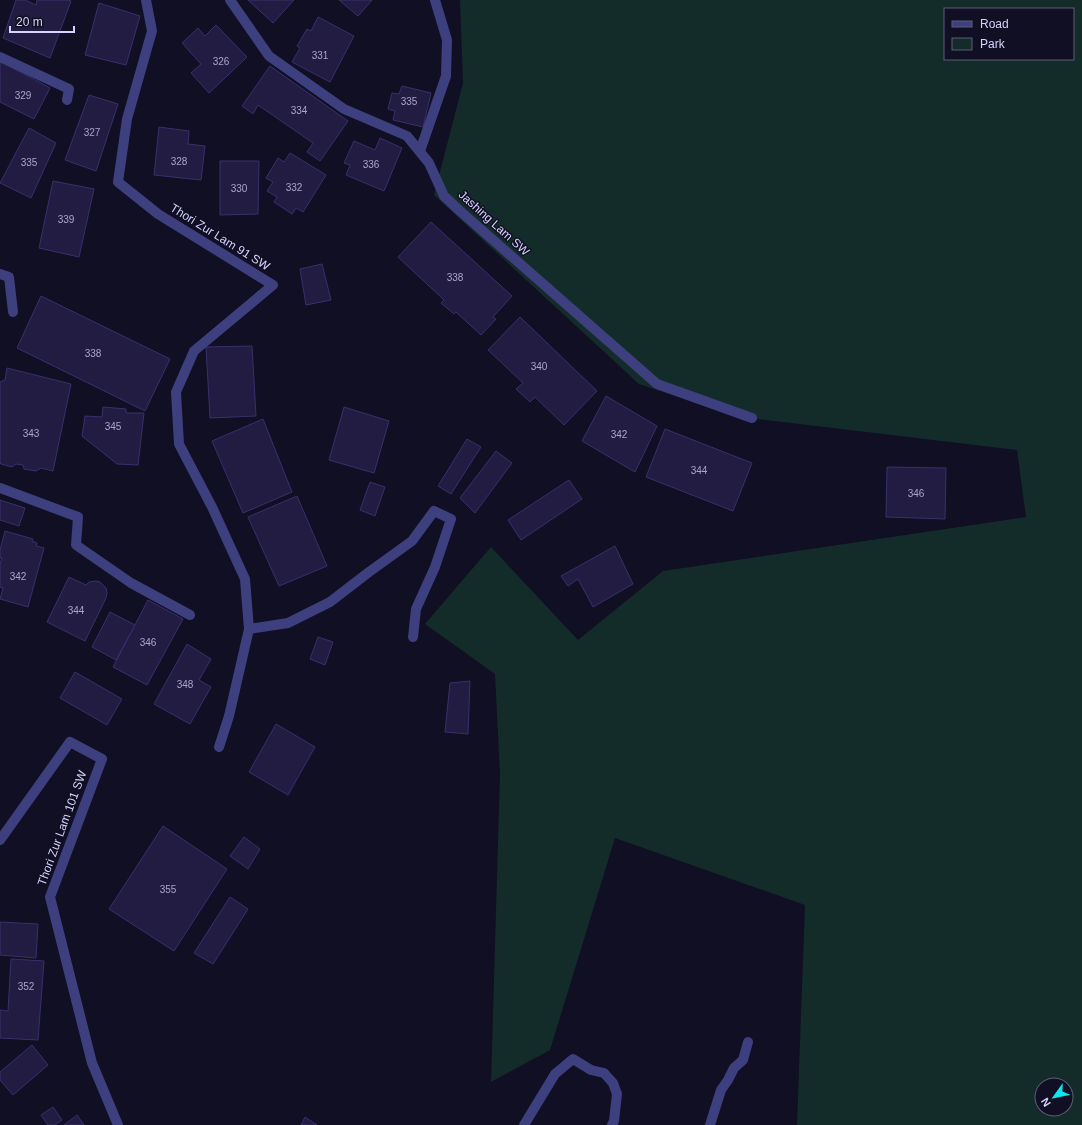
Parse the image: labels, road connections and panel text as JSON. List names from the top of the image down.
{
  "streets": {
    "street": ["Jashing Lam SW", "Thori Zur Lam 91 SW", "Thori Zur Lam 101 SW"]
  },
  "house_numbers": [
    "331",
    "326",
    "329",
    "335",
    "334",
    "327",
    "328",
    "335",
    "336",
    "332",
    "330",
    "339",
    "338",
    "338",
    "340",
    "345",
    "343",
    "342",
    "344",
    "346",
    "342",
    "344",
    "346",
    "348",
    "355",
    "352"
  ],
  "legend": ["Road", "Park"],
  "scale_bar": "20 m",
  "north": "bottom left"
}
